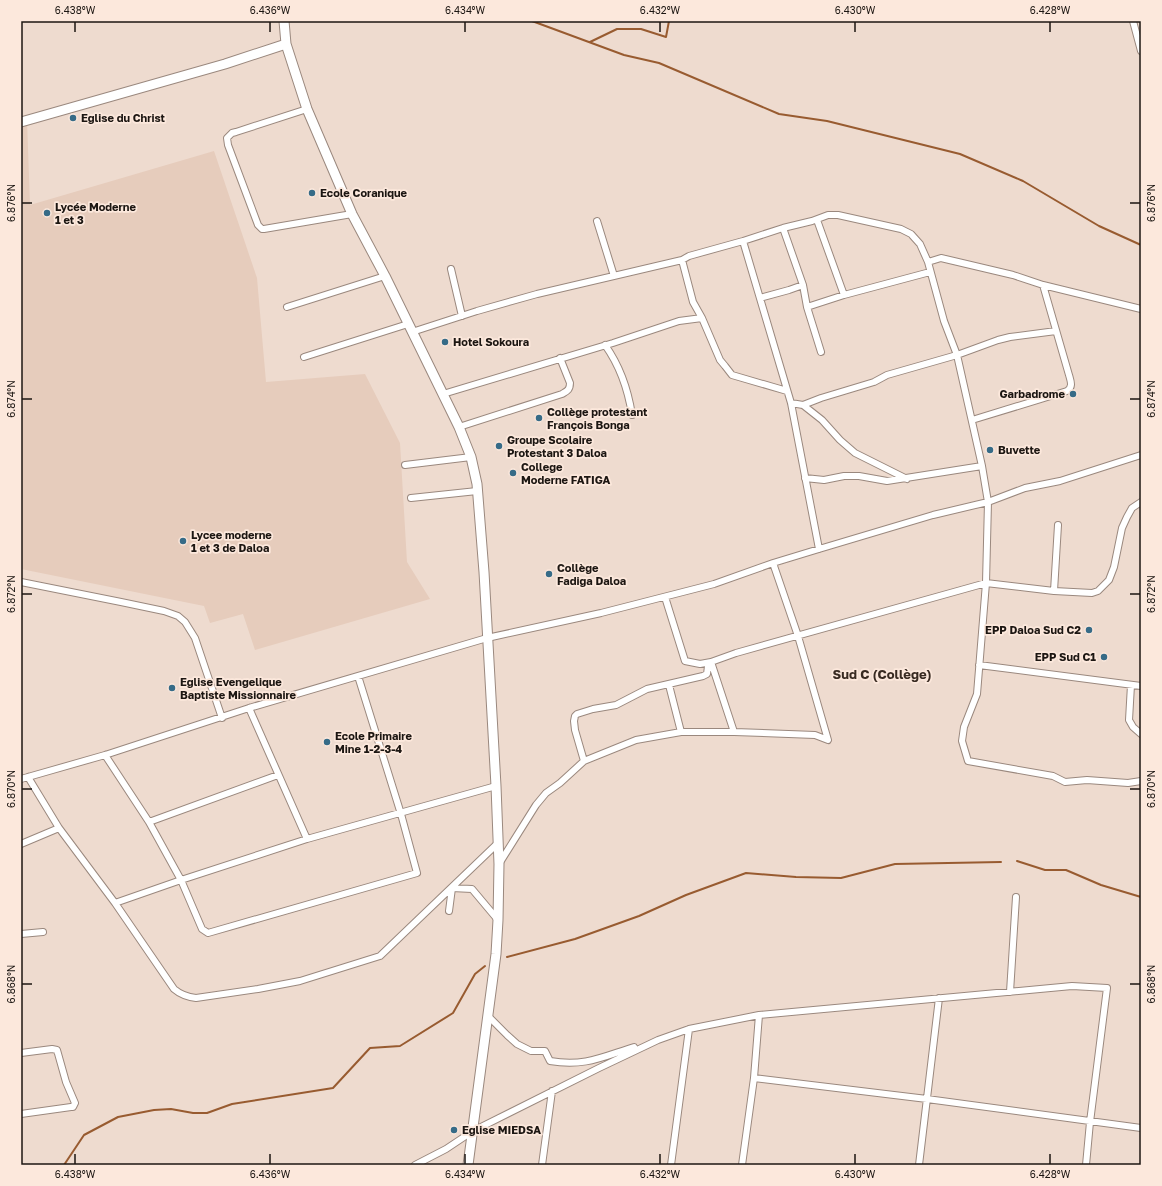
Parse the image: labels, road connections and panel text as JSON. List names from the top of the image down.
{
  "districts": ["Sud C (Collège)"],
  "places": [
    "Eglise du Christ",
    "Ecole Coranique",
    "Lycée Moderne 1 et 3",
    "Hotel Sokoura",
    "Garbadrome",
    "Collège protestant François Bonga",
    "Groupe Scolaire Protestant 3 Daloa",
    "Buvette",
    "College Moderne FATIGA",
    "Lycee moderne 1 et 3 de Daloa",
    "Collège Fadiga Daloa",
    "EPP Daloa Sud C2",
    "EPP Sud C1",
    "Eglise Evengelique Baptiste Missionnaire",
    "Ecole Primaire Mine 1-2-3-4",
    "Eglise MIEDSA"
  ],
  "coordinates": [
    "6.438°W",
    "6.436°W",
    "6.434°W",
    "6.432°W",
    "6.430°W",
    "6.428°W",
    "6.876°N",
    "6.874°N",
    "6.872°N",
    "6.870°N",
    "6.868°N"
  ]
}
